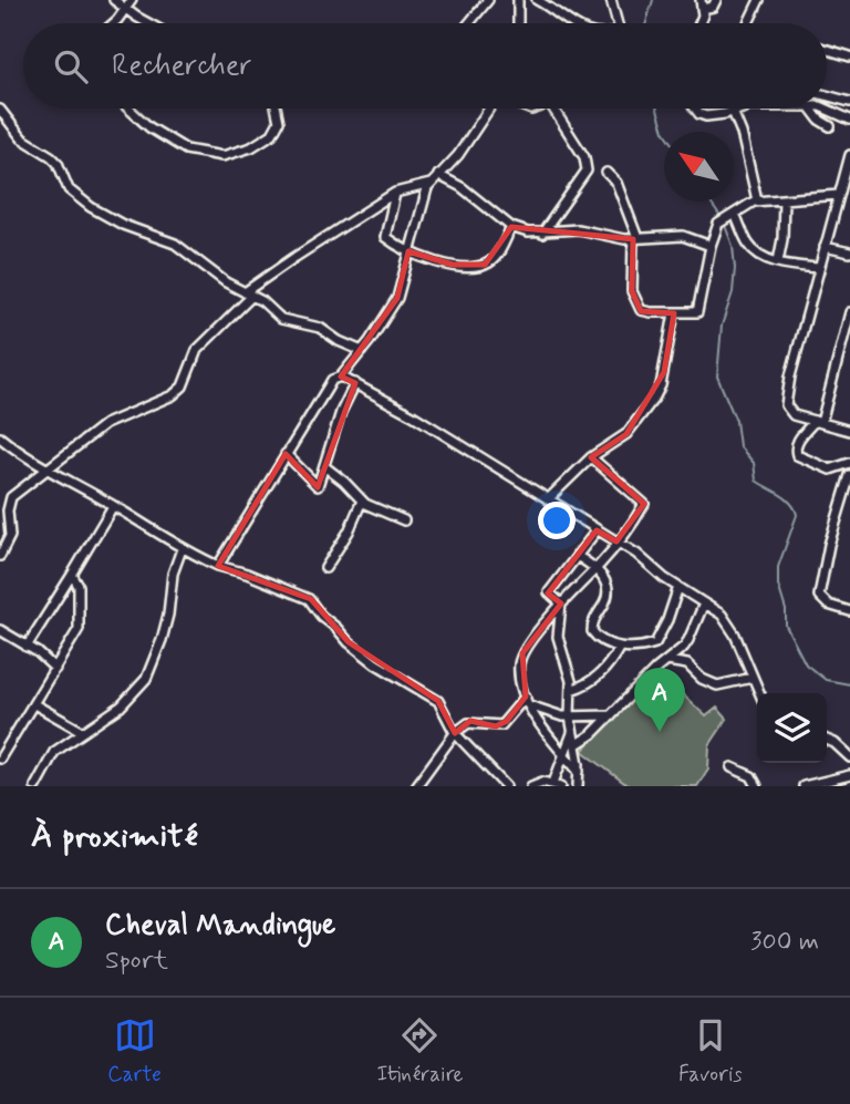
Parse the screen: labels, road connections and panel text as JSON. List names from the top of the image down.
{
  "north": "top left",
  "page": {
    "search": "Rechercher",
    "pins": "A",
    "heading": "À proximité",
    "list": [
      {
        "mark": "A",
        "name": "Cheval Mandingue",
        "note": "Sport",
        "value": "300 m"
      }
    ],
    "nav": ["Carte", "Itinéraire", "Favoris"]
  }
}
